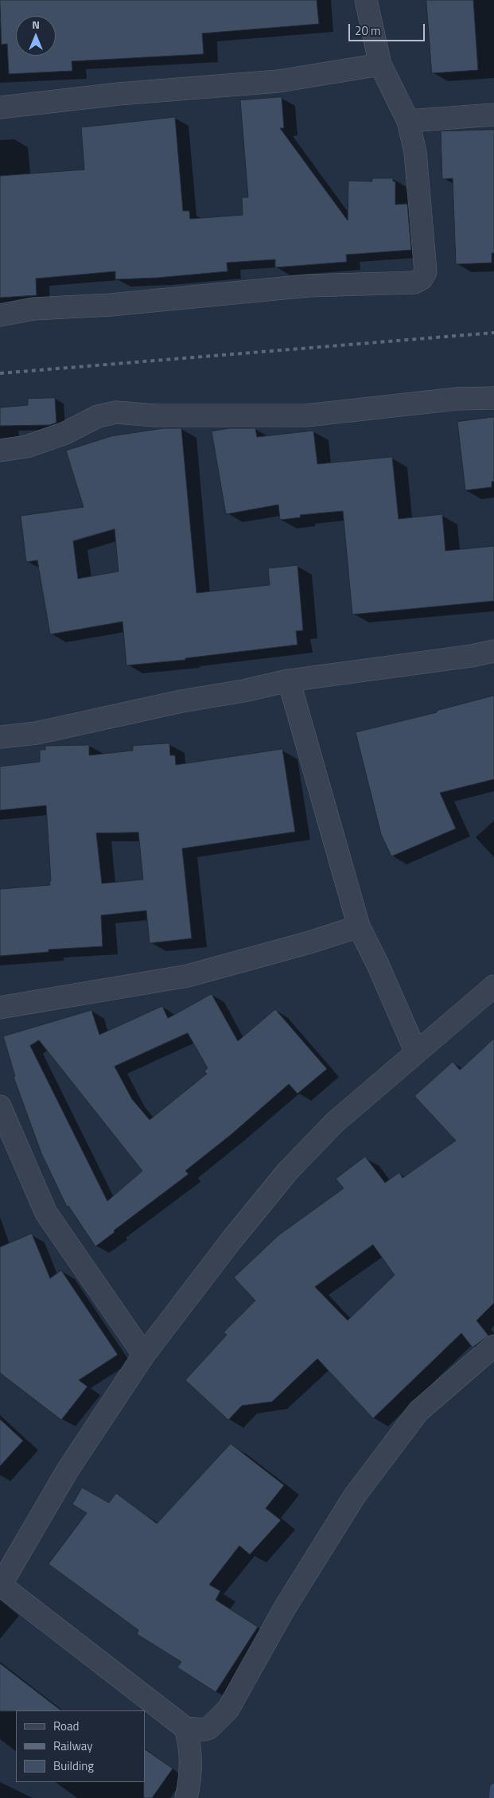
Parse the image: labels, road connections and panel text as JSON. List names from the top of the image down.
{
  "legend": ["Road", "Railway", "Building"],
  "scale_bar": "20 m",
  "north": "top"
}
